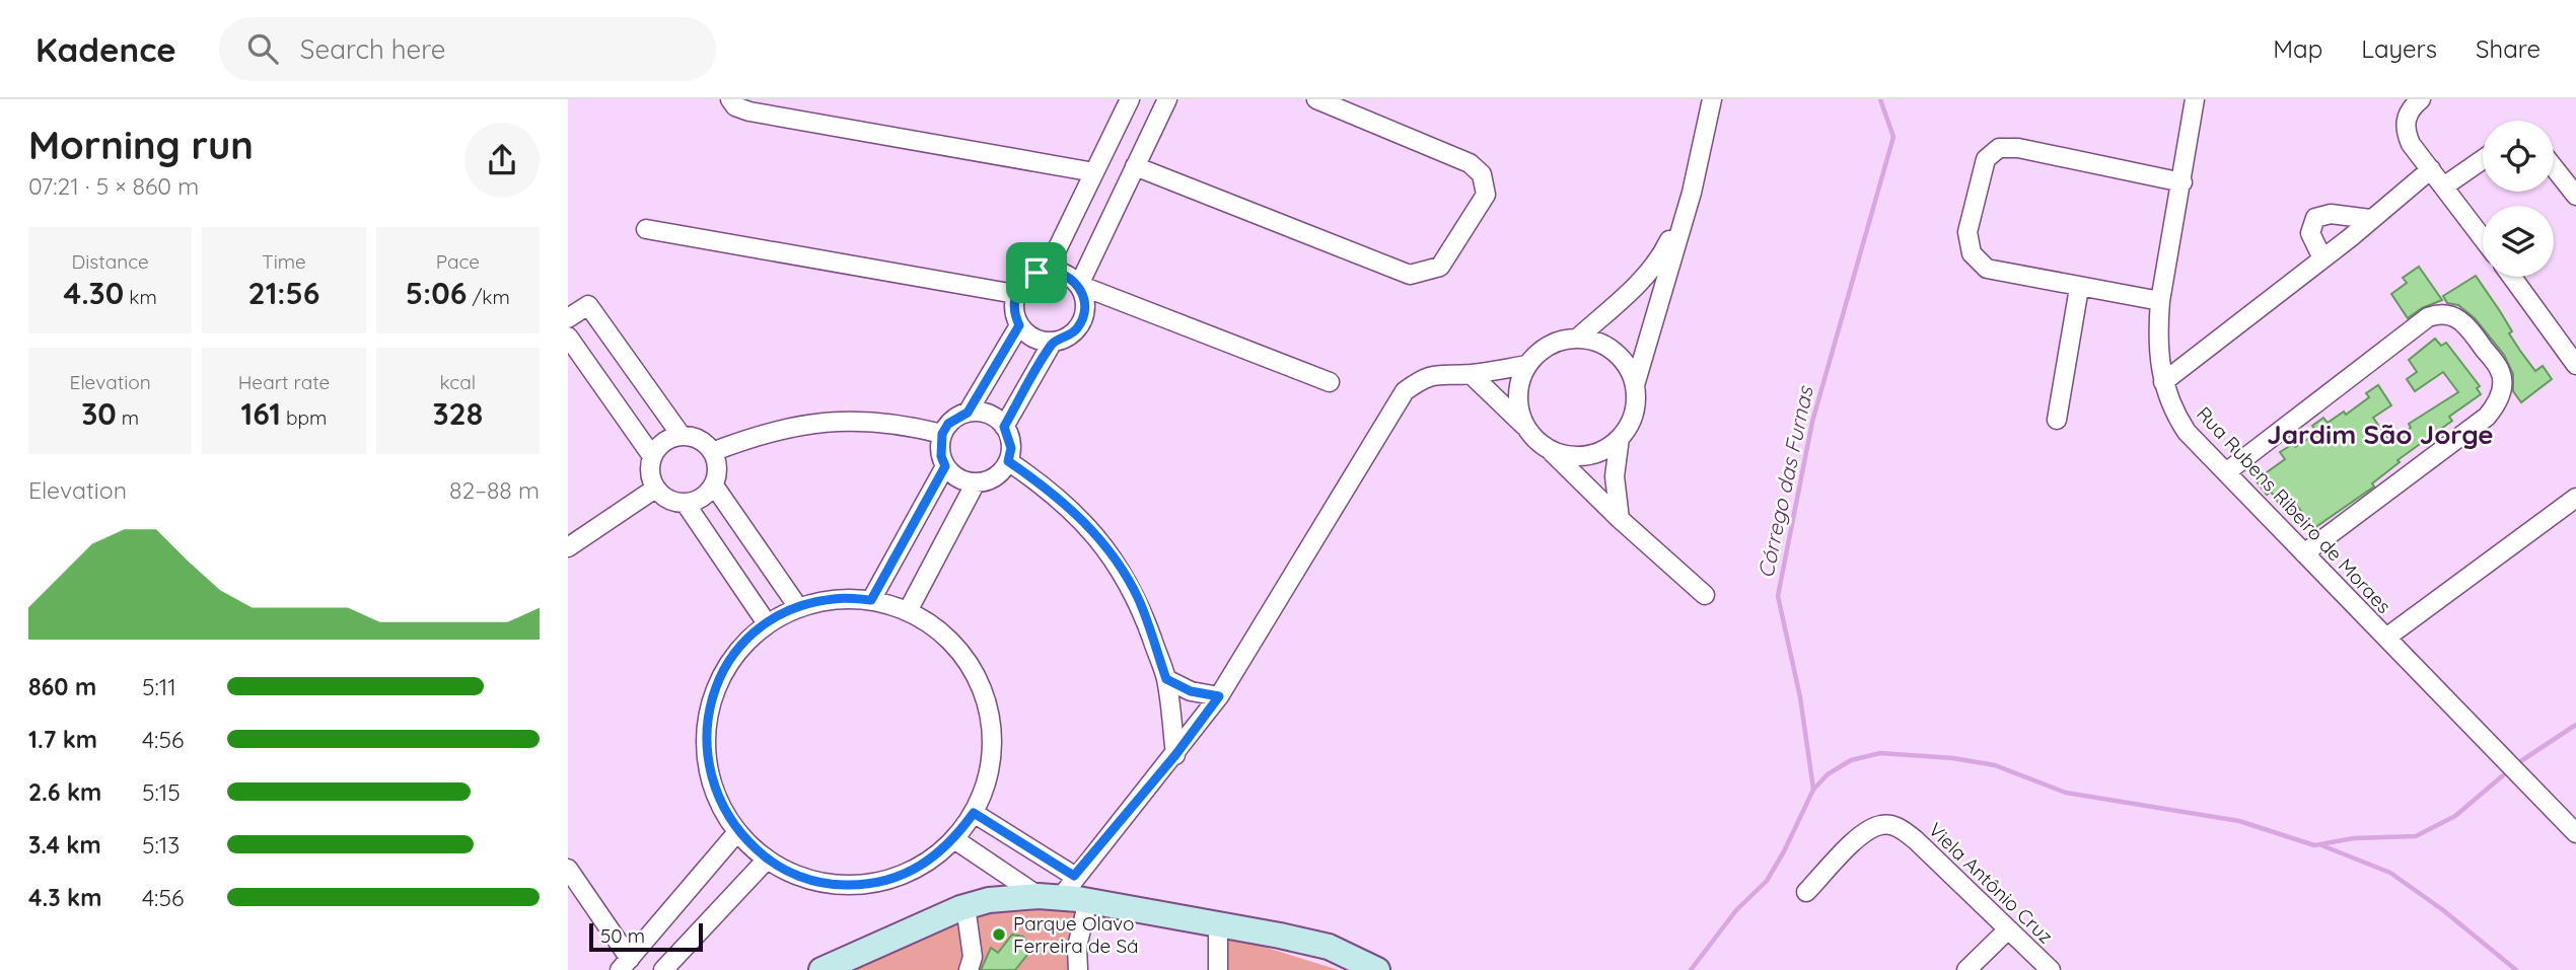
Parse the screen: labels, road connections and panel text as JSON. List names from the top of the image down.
{
  "streets": {
    "street": ["Rua Rubens Ribeiro de Moraes", "Viela Antônio Cruz"]
  },
  "districts": ["Jardim São Jorge"],
  "water": ["Córrego das Furnas"],
  "places": ["Parque Olavo Ferreira de Sá"],
  "scale_bar": "50 m",
  "page": {
    "header": "Kadence",
    "search": "Search here",
    "nav": ["Map", "Layers", "Share"],
    "heading": ["Morning run", "07:21 · 5 × 860 m"],
    "stats": [
      ["Distance", "4.30 km"],
      ["Time", "21:56"],
      ["Pace", "5:06 /km"],
      ["Elevation", "30 m"],
      ["Heart rate", "161 bpm"],
      ["kcal", "328"]
    ],
    "chart": ["Elevation", "82–88 m"],
    "list": [
      {
        "name": "860 m",
        "note": "5:11"
      },
      {
        "name": "1.7 km",
        "note": "4:56"
      },
      {
        "name": "2.6 km",
        "note": "5:15"
      },
      {
        "name": "3.4 km",
        "note": "5:13"
      },
      {
        "name": "4.3 km",
        "note": "4:56"
      }
    ],
    "scale": "50 m"
  }
}
